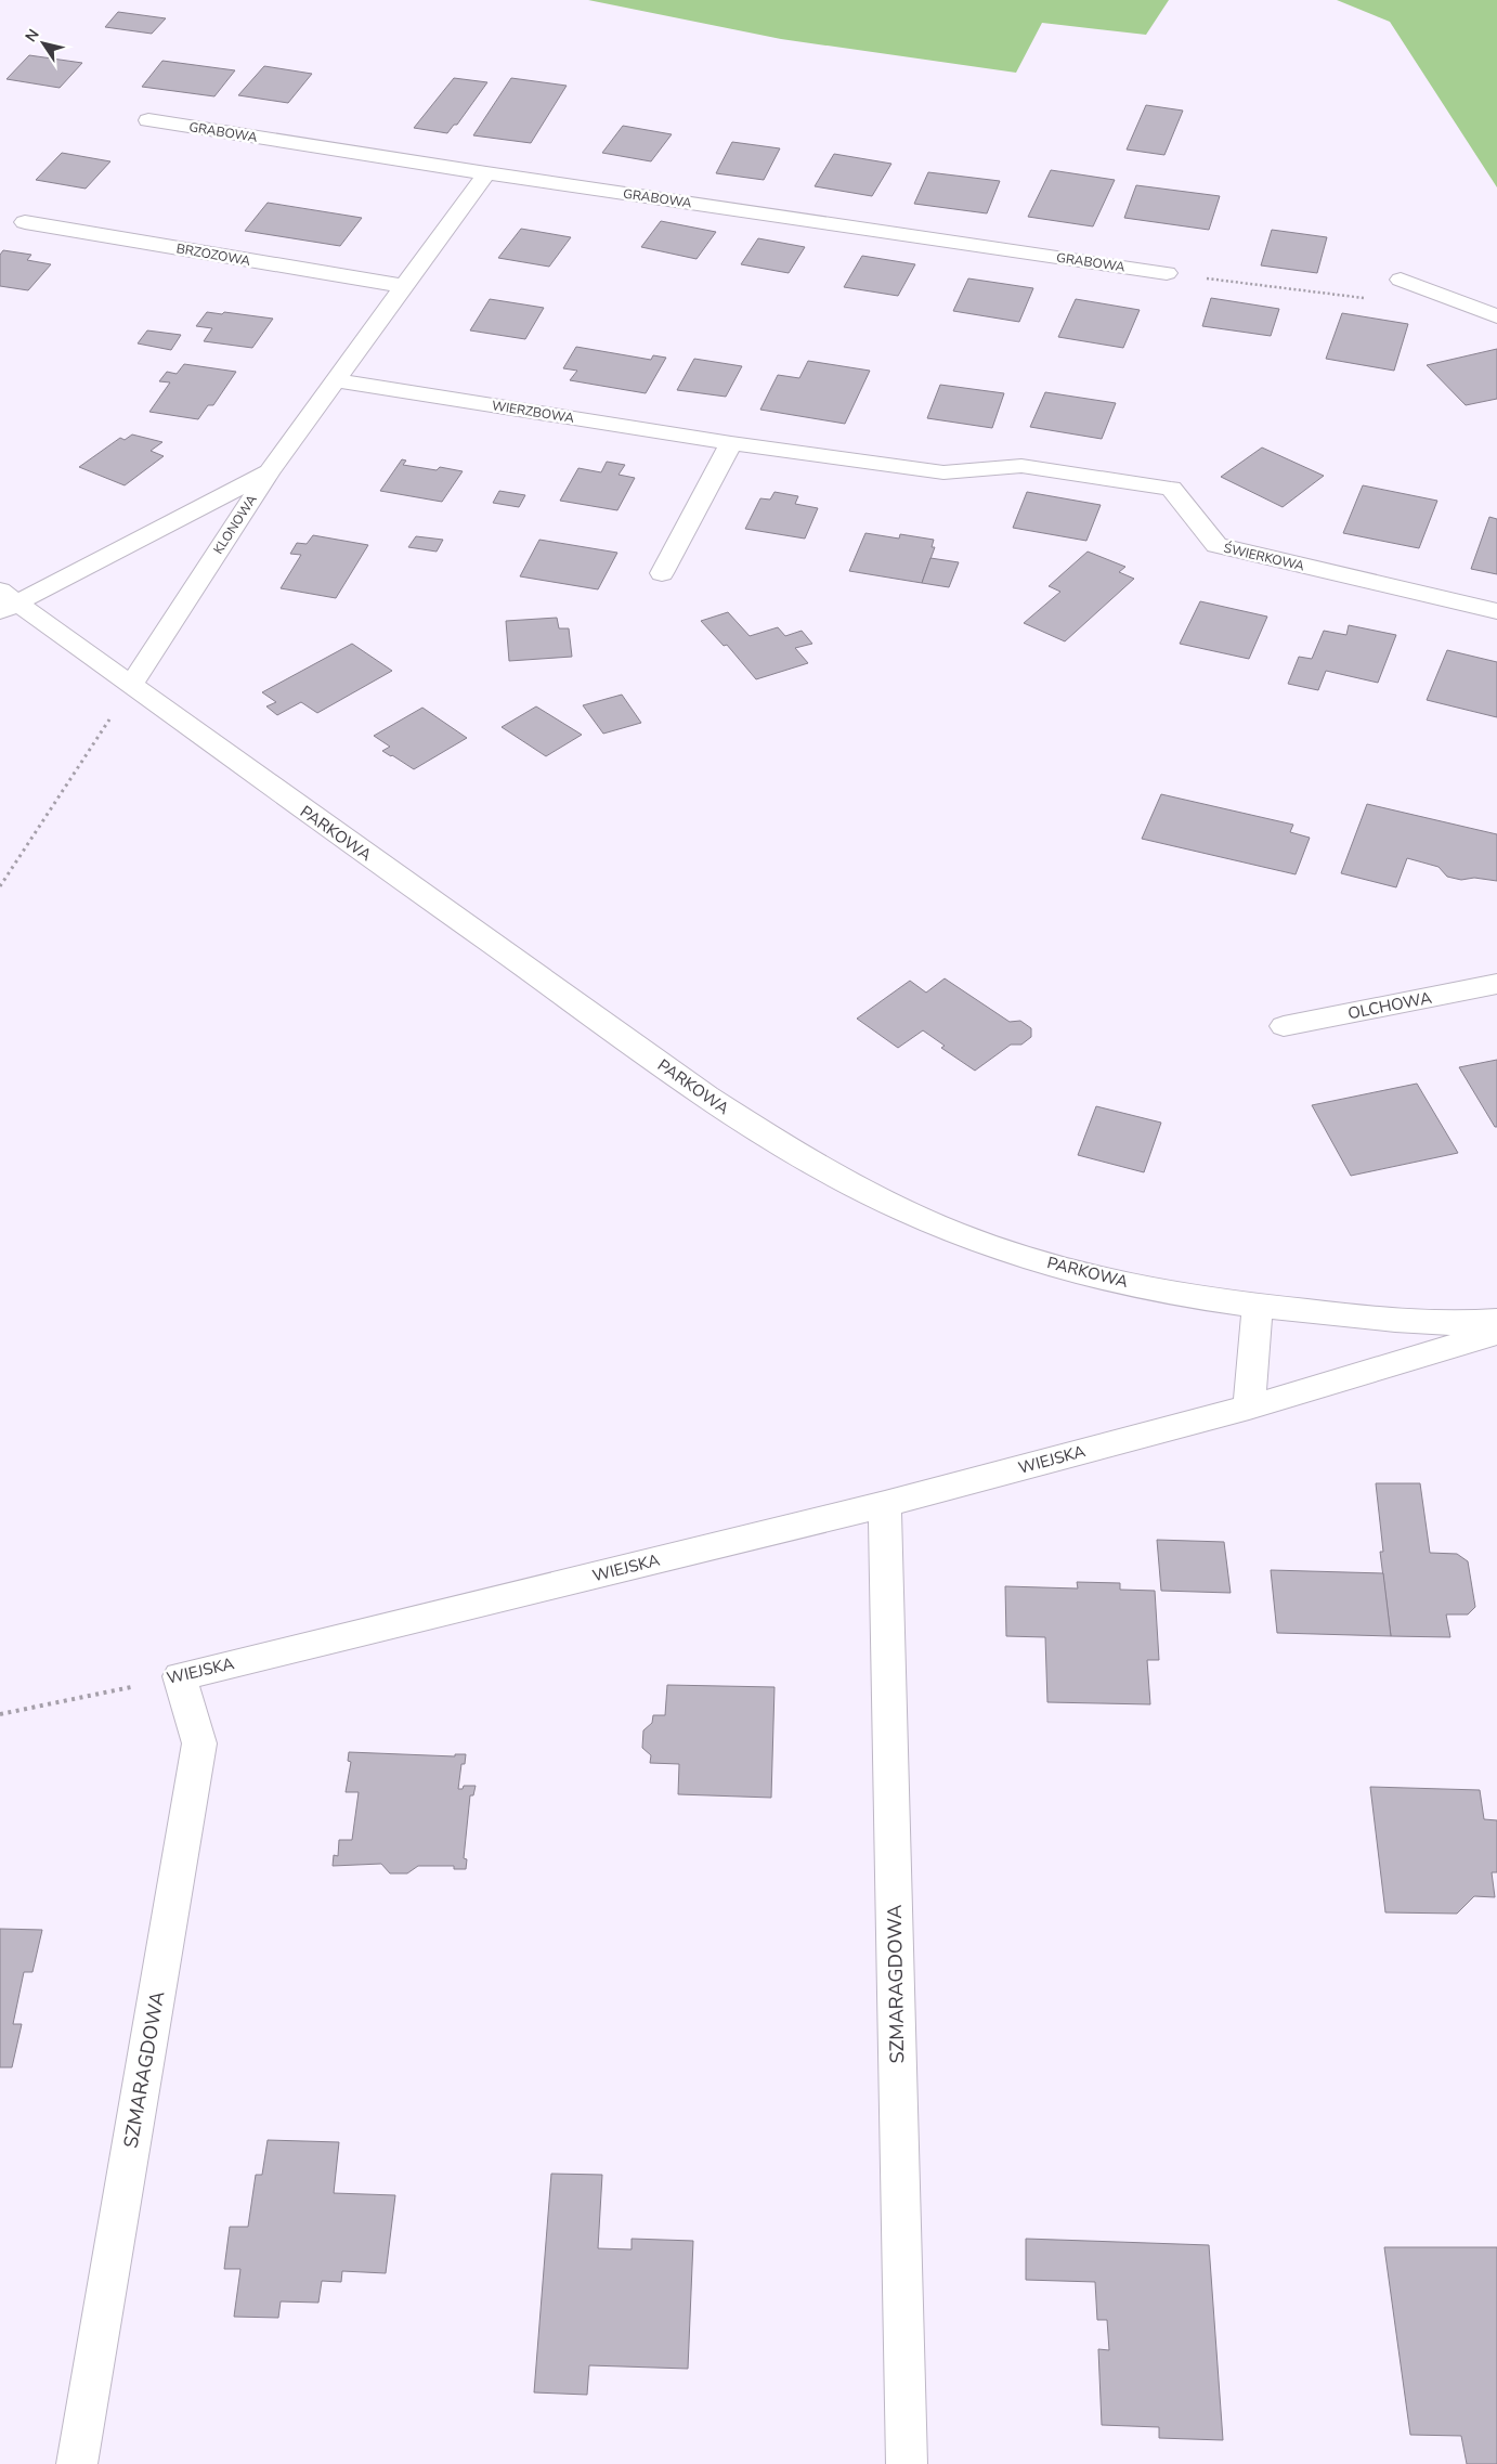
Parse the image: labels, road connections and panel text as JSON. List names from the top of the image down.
{
  "streets": {
    "street": [
      "GRABOWA",
      "BRZOZOWA",
      "WIERZBOWA",
      "KLONOWA",
      "ŚWIERKOWA",
      "PARKOWA",
      "OLCHOWA",
      "WIEJSKA",
      "SZMARAGDOWA"
    ]
  },
  "crossings": [
    ["GRABOWA", "KLONOWA"],
    ["BRZOZOWA", "KLONOWA"],
    ["WIERZBOWA", "KLONOWA"],
    ["WIERZBOWA", "ŚWIERKOWA"],
    ["KLONOWA", "PARKOWA"],
    ["WIEJSKA", "SZMARAGDOWA"]
  ],
  "north": "top left"
}
